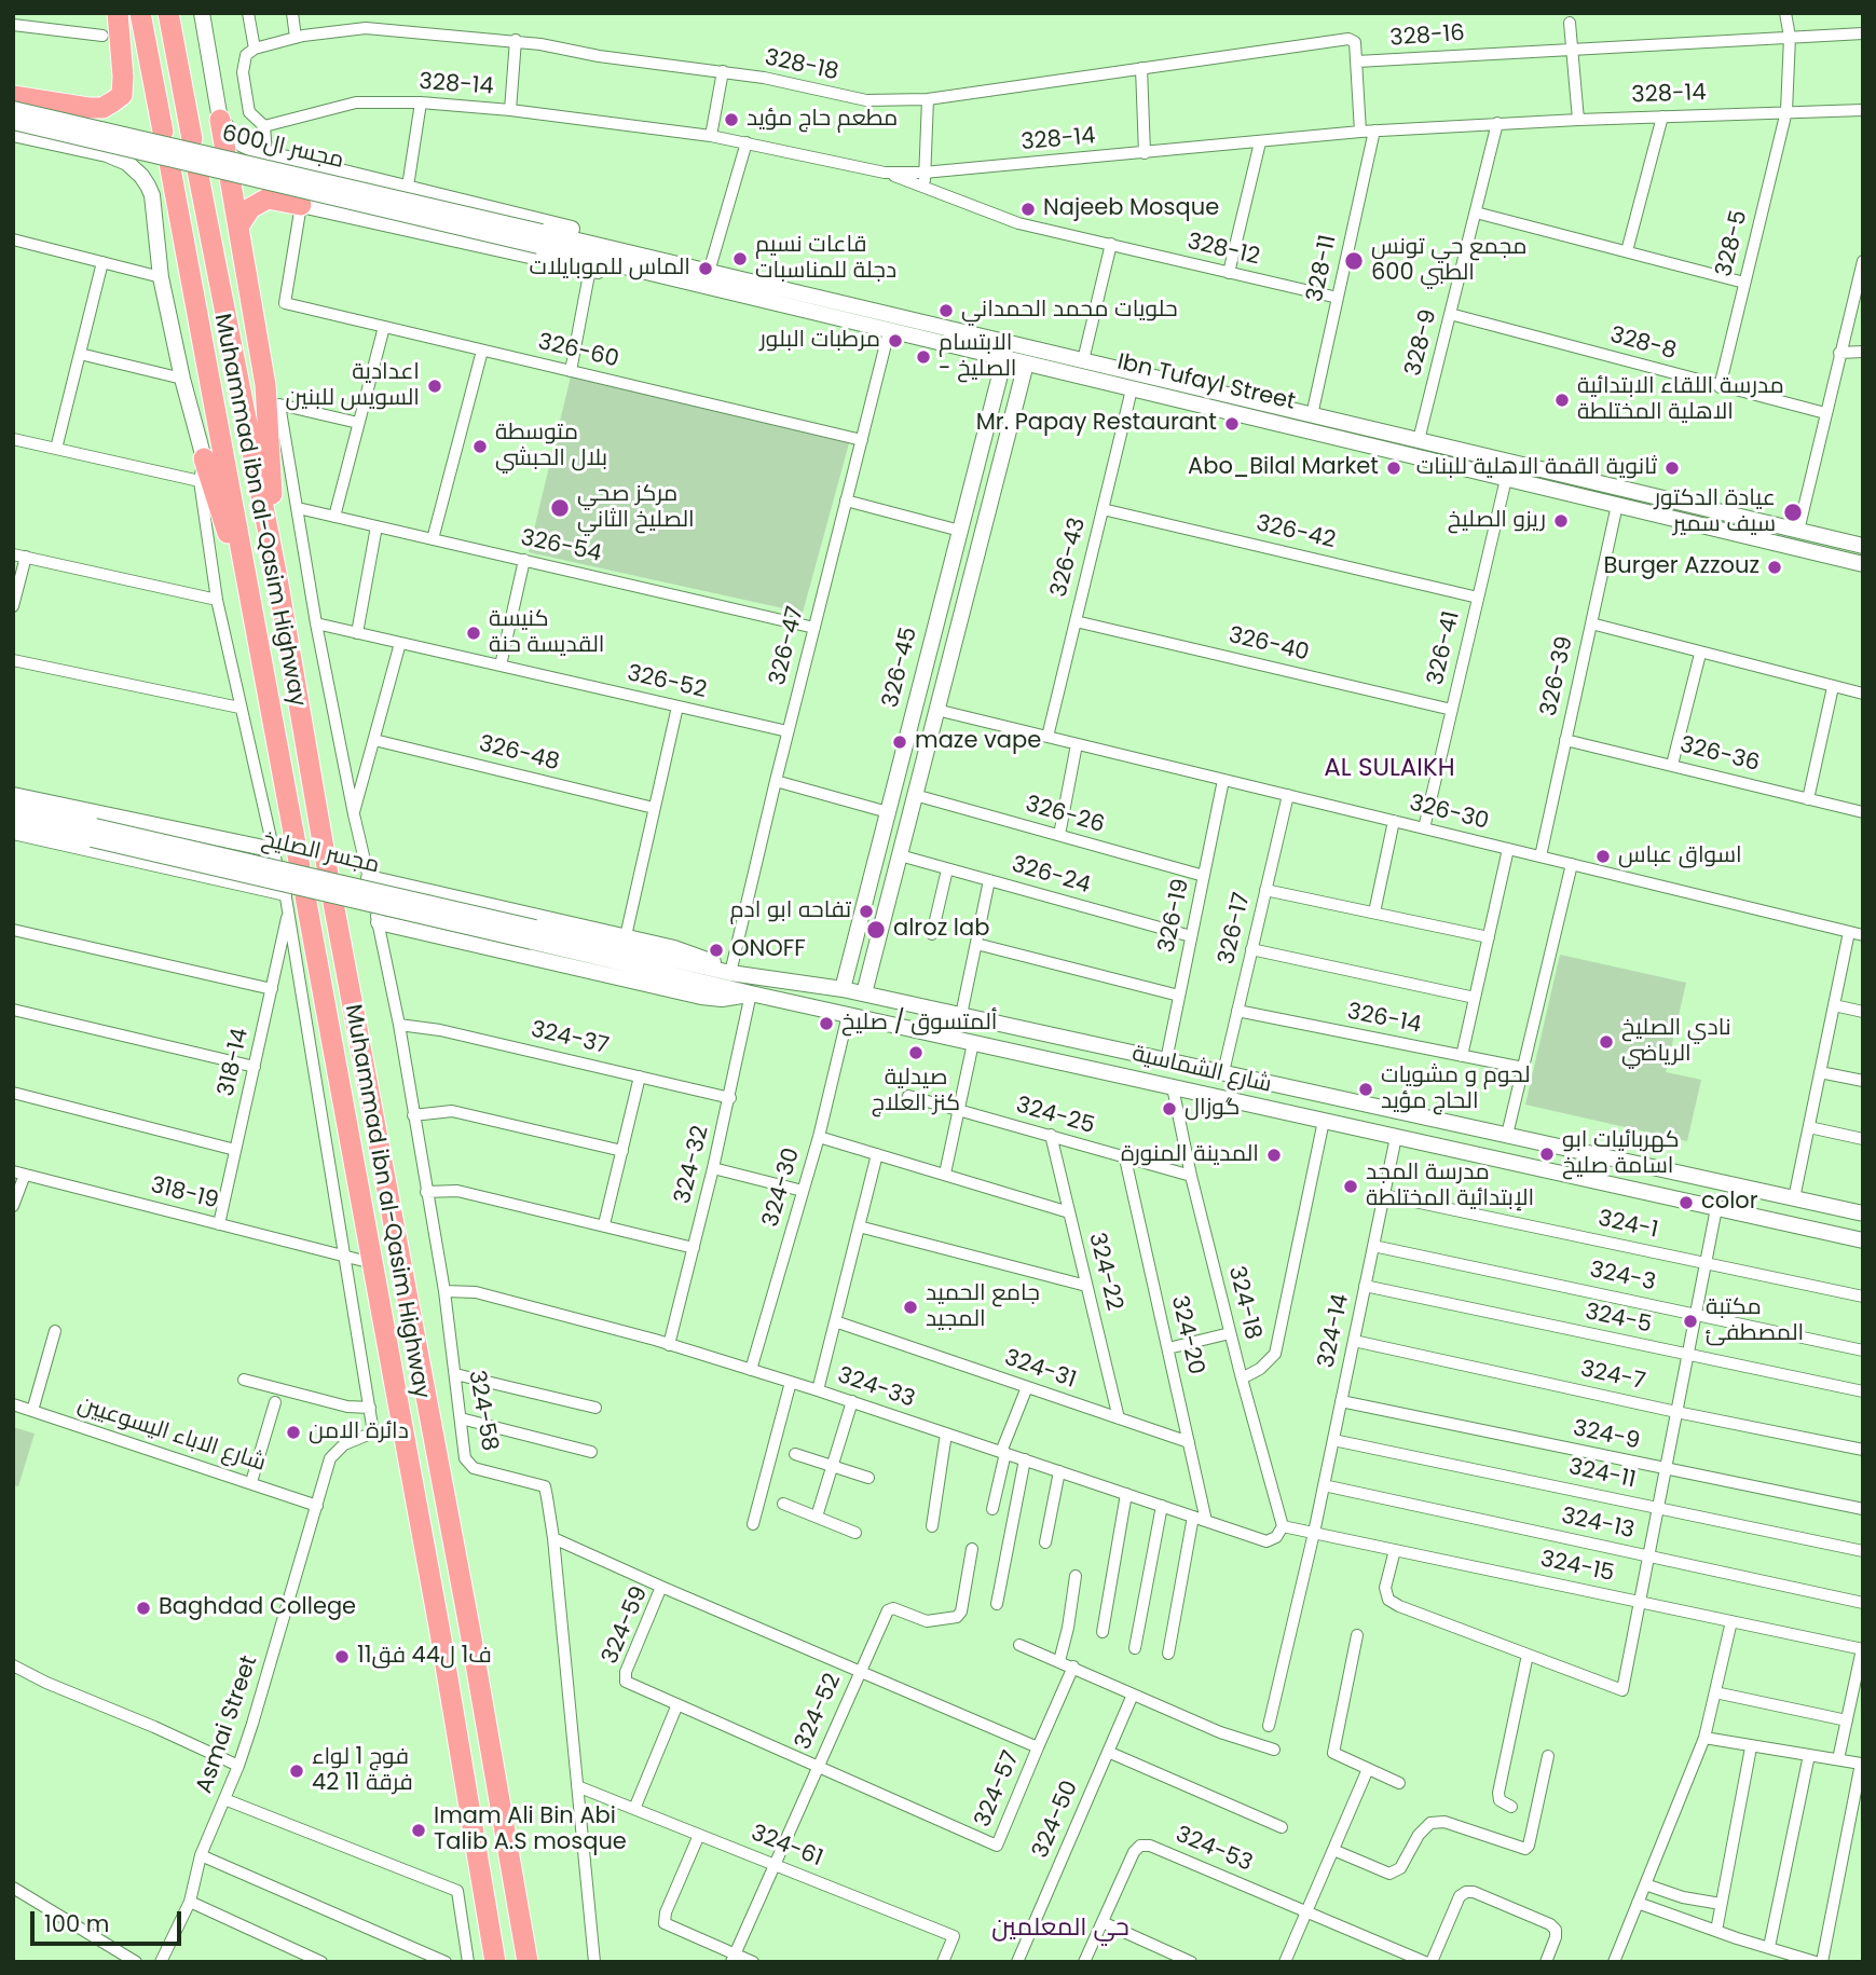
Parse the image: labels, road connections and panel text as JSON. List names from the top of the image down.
{
  "streets": {
    "highway": ["Muhammad ibn al-Qasim Highway"],
    "street": [
      "328-16",
      "328-18",
      "328-14",
      "مجسر ال600",
      "328-5",
      "328-12",
      "328-11",
      "328-9",
      "328-8",
      "326-60",
      "Ibn Tufayl Street",
      "326-42",
      "326-54",
      "326-43",
      "326-40",
      "326-47",
      "326-41",
      "326-45",
      "326-39",
      "326-52",
      "326-48",
      "326-36",
      "326-30",
      "326-26",
      "مجسر الصليخ",
      "326-24",
      "326-19",
      "326-17",
      "326-14",
      "324-37",
      "318-14",
      "شارع الشماسية",
      "324-25",
      "324-32",
      "324-30",
      "318-19",
      "324-1",
      "324-22",
      "324-3",
      "324-18",
      "324-5",
      "324-14",
      "324-20",
      "324-31",
      "324-7",
      "324-33",
      "324-58",
      "شارع الاباء اليسوعيين",
      "324-9",
      "324-11",
      "324-13",
      "324-15",
      "324-59",
      "324-52",
      "Asmai Street",
      "324-57",
      "324-50",
      "324-61",
      "324-53"
    ]
  },
  "crossings": [
    ["328-16", "328-18"],
    ["328-16", "328-5"],
    ["328-14", "328-5"],
    ["328-14", "328-12"],
    ["328-14", "328-11"],
    ["328-14", "328-9"],
    ["مجسر ال600", "Ibn Tufayl Street"],
    ["328-5", "328-8"],
    ["328-12", "328-11"],
    ["328-11", "Ibn Tufayl Street"],
    ["328-9", "328-8"],
    ["328-9", "Ibn Tufayl Street"],
    ["326-60", "326-47"],
    ["Ibn Tufayl Street", "326-43"],
    ["Ibn Tufayl Street", "326-47"],
    ["Ibn Tufayl Street", "326-41"],
    ["Ibn Tufayl Street", "326-45"],
    ["Ibn Tufayl Street", "326-39"],
    ["Muhammad ibn al-Qasim Highway", "318-14"],
    ["Muhammad ibn al-Qasim Highway", "318-19"],
    ["326-42", "326-43"],
    ["326-42", "326-41"],
    ["326-54", "326-47"],
    ["326-43", "326-40"],
    ["326-43", "326-30"],
    ["326-40", "326-41"],
    ["326-47", "326-52"],
    ["326-47", "شارع الشماسية"],
    ["326-41", "326-30"],
    ["326-45", "326-30"],
    ["326-45", "326-26"],
    ["326-45", "326-24"],
    ["326-45", "شارع الشماسية"],
    ["326-39", "326-36"],
    ["326-39", "326-30"],
    ["326-30", "326-19"],
    ["326-30", "326-17"],
    ["326-26", "326-19"],
    ["مجسر الصليخ", "شارع الشماسية"],
    ["326-24", "326-19"],
    ["326-19", "شارع الشماسية"],
    ["326-17", "326-14"],
    ["326-17", "شارع الشماسية"],
    ["324-37", "324-32"],
    ["324-37", "324-58"],
    ["318-14", "318-19"],
    ["شارع الشماسية", "324-32"],
    ["شارع الشماسية", "324-30"],
    ["شارع الشماسية", "324-18"],
    ["شارع الشماسية", "324-14"],
    ["324-25", "324-22"],
    ["324-25", "324-18"],
    ["324-25", "324-20"],
    ["324-32", "324-33"],
    ["324-30", "324-33"],
    ["324-1", "324-14"],
    ["324-22", "324-31"],
    ["324-3", "324-14"],
    ["324-18", "324-33"],
    ["324-18", "324-15"],
    ["324-5", "324-14"],
    ["324-14", "324-7"],
    ["324-14", "324-9"],
    ["324-14", "324-11"],
    ["324-14", "324-13"],
    ["324-14", "324-15"],
    ["324-20", "324-31"],
    ["324-20", "324-33"],
    ["324-33", "324-58"],
    ["324-33", "324-15"],
    ["324-58", "324-61"],
    ["شارع الاباء اليسوعيين", "Asmai Street"],
    ["324-59", "324-52"],
    ["324-59", "324-57"],
    ["324-52", "324-57"],
    ["324-52", "324-61"]
  ],
  "districts": ["AL SULAIKH", "حي المعلمين"],
  "places": [
    "مطعم حاج مؤيد",
    "Najeeb Mosque",
    "قاعات نسيم دجلة للمناسبات",
    "مجمع حي تونس الطبي 600",
    "الماس للموبايلات",
    "حلويات محمد الحمداني",
    "مرطبات البلور",
    "الابتسام - الصليخ",
    "اعدادية السويس للبنين",
    "مدرسة اللقاء الابتدائية الاهلية المختلطة",
    "Mr. Papay Restaurant",
    "متوسطة بلال الحبشي",
    "Abo_Bilal Market",
    "ثانوية القمة الاهلية للبنات",
    "مركز صحي الصليخ الثاني",
    "عيادة الدكتور سيف سمير",
    "ريزو الصليخ",
    "Burger Azzouz",
    "كنيسة القديسة حنة",
    "maze vape",
    "اسواق عباس",
    "تفاحه ابو ادم",
    "alroz lab",
    "ONOFF",
    "ألمتسوق / صليخ",
    "نادي الصليخ الرياضي",
    "صيدلية كنز العلاج",
    "لحوم و مشويات الحاج مؤيد",
    "گوزال",
    "كهربائيات ابو اسامة صليخ",
    "المدينة المنورة",
    "مدرسة المجد الإبتدائية المختلطة",
    "color",
    "جامع الحميد المجيد",
    "مكتبة المصطفئ",
    "دائرة الامن",
    "Baghdad College",
    "ف1 ل44 فق11",
    "فوج 1 لواء 42 فرقة 11",
    "Imam Ali Bin Abi Talib A.S mosque"
  ],
  "scale_bar": "100 m"
}
